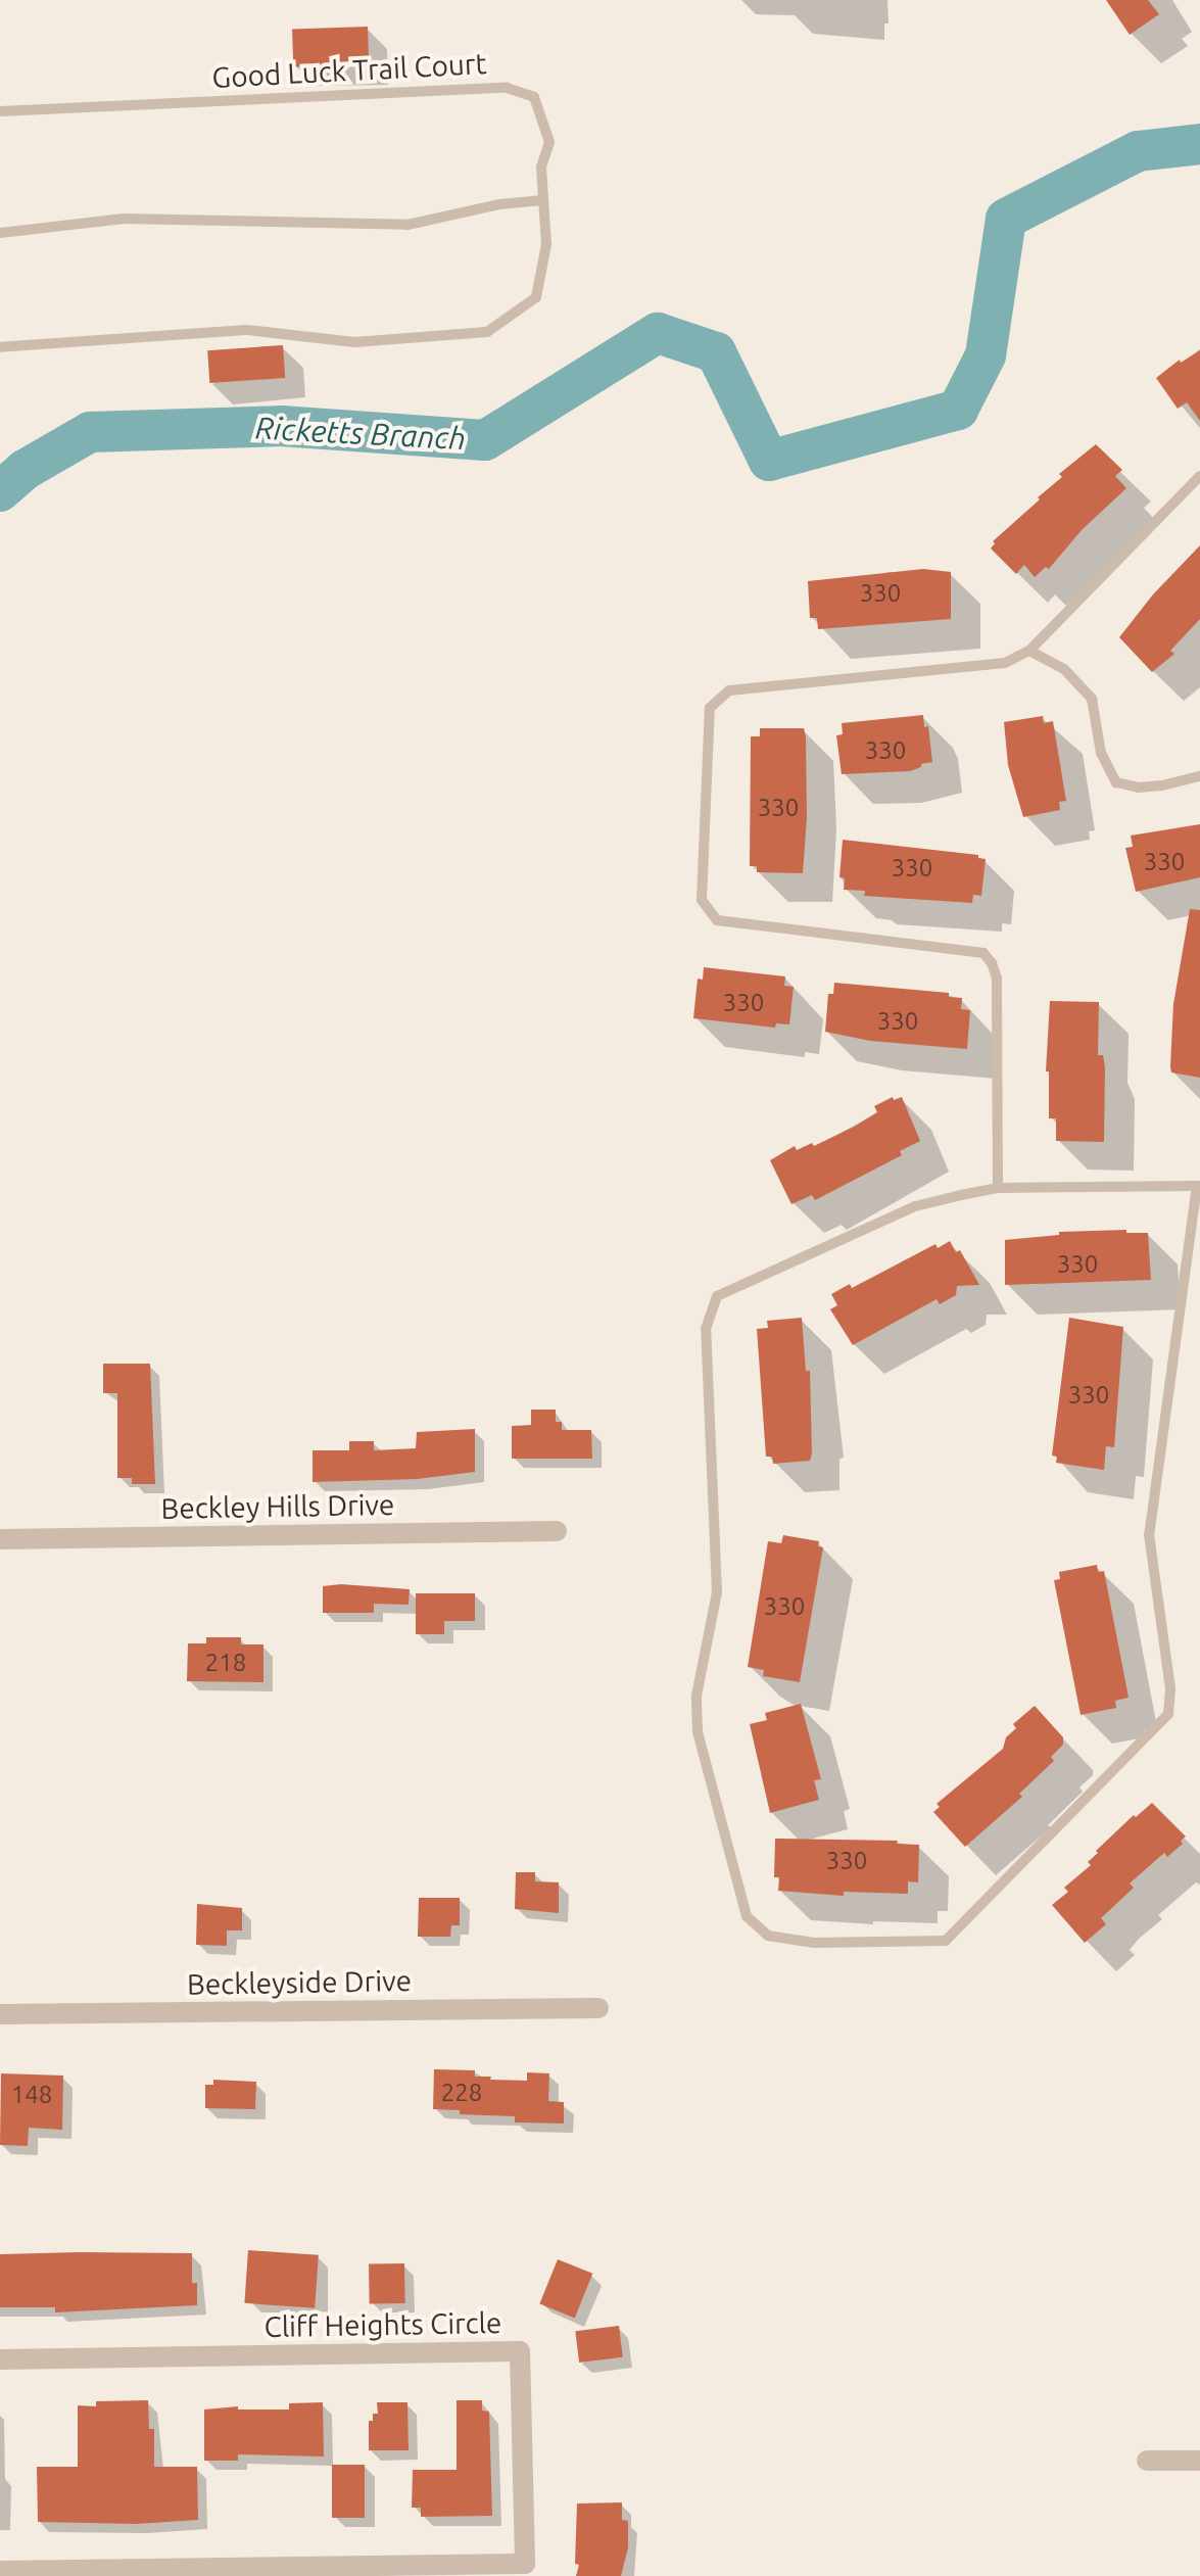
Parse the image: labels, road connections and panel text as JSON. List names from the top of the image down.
{
  "streets": {
    "street": ["Beckley Hills Drive", "Beckleyside Drive", "Cliff Heights Circle"],
    "lane": ["Good Luck Trail Court"]
  },
  "water": ["Ricketts Branch"],
  "house_numbers": [
    "330",
    "330",
    "330",
    "330",
    "330",
    "330",
    "330",
    "330",
    "330",
    "330",
    "218",
    "330",
    "228",
    "148"
  ]
}
